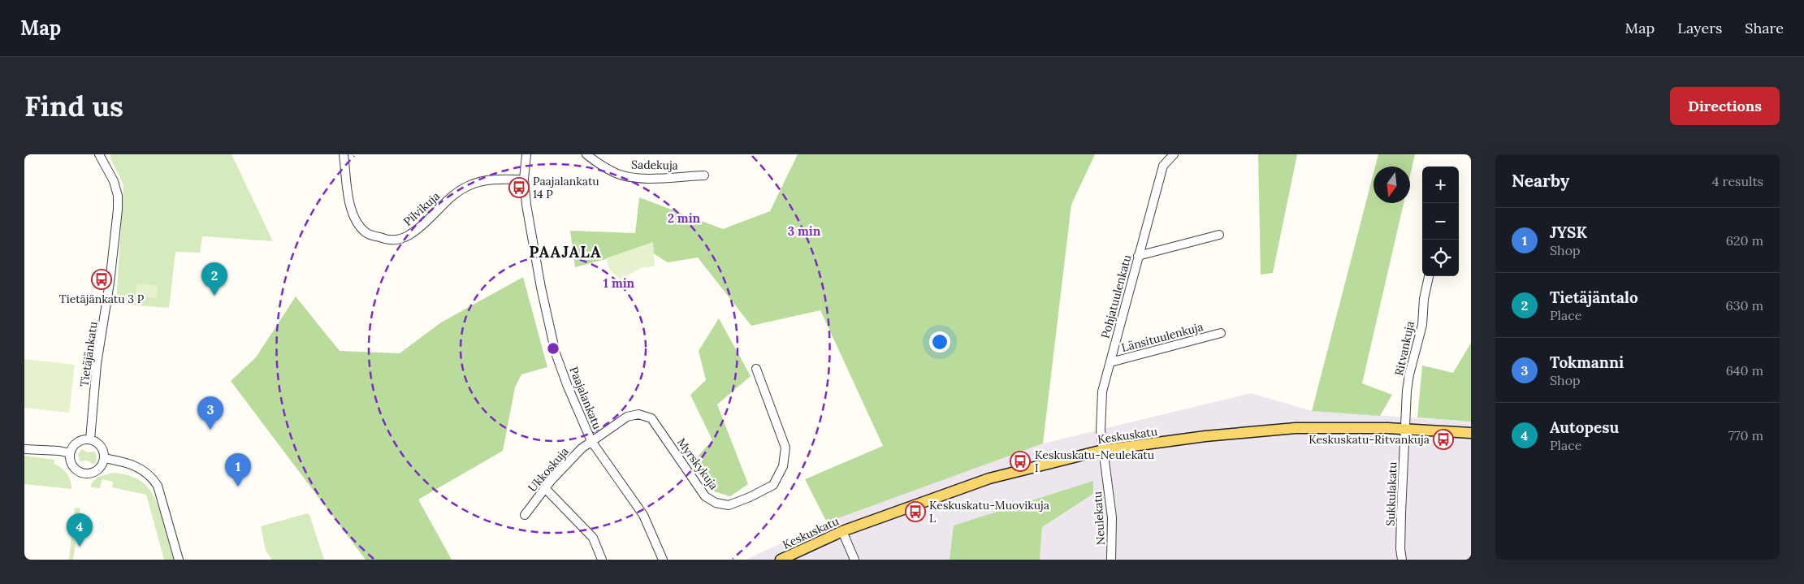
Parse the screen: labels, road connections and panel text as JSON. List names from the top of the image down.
{
  "streets": {
    "main road": ["Keskuskatu"],
    "street": [
      "Sadekuja",
      "Pilvikuja",
      "Pohjatuulenkatu",
      "Länsituulenkuja",
      "Ritvankuja",
      "Tietäjänkatu",
      "Paajalankatu",
      "Myrskykuja",
      "Ukkoskuja",
      "Sukkulakatu",
      "Neulekatu"
    ]
  },
  "crossings": [
    ["Pilvikuja", "Paajalankatu"],
    ["Pohjatuulenkatu", "Länsituulenkuja"],
    ["Pohjatuulenkatu", "Keskuskatu"],
    ["Pohjatuulenkatu", "Neulekatu"],
    ["Ritvankuja", "Keskuskatu"],
    ["Ritvankuja", "Sukkulakatu"],
    ["Paajalankatu", "Myrskykuja"],
    ["Paajalankatu", "Ukkoskuja"],
    ["Keskuskatu", "Sukkulakatu"],
    ["Keskuskatu", "Neulekatu"],
    ["Myrskykuja", "Ukkoskuja"]
  ],
  "districts": ["PAAJALA"],
  "places": {
    "bus stop": [
      "Paajalankatu 14 P",
      "Tietäjänkatu 3 P",
      "Keskuskatu-Ritvankuja",
      "Keskuskatu-Neulekatu I",
      "Keskuskatu-Muovikuja L"
    ]
  },
  "north": "bottom",
  "page": {
    "header": "Map",
    "nav": ["Map", "Layers", "Share"],
    "buttons": "Directions",
    "title": "Find us",
    "heading": ["Nearby", "4 results"],
    "map_buttons": ["+", "−"],
    "list": [
      {
        "mark": "1",
        "name": "JYSK",
        "note": "Shop",
        "value": "620 m"
      },
      {
        "mark": "2",
        "name": "Tietäjäntalo",
        "note": "Place",
        "value": "630 m"
      },
      {
        "mark": "3",
        "name": "Tokmanni",
        "note": "Shop",
        "value": "640 m"
      },
      {
        "mark": "4",
        "name": "Autopesu",
        "note": "Place",
        "value": "770 m"
      }
    ],
    "pins": [
      "2",
      "3",
      "1",
      "4"
    ]
  },
  "rings": ["2 min", "3 min", "1 min"]
}
